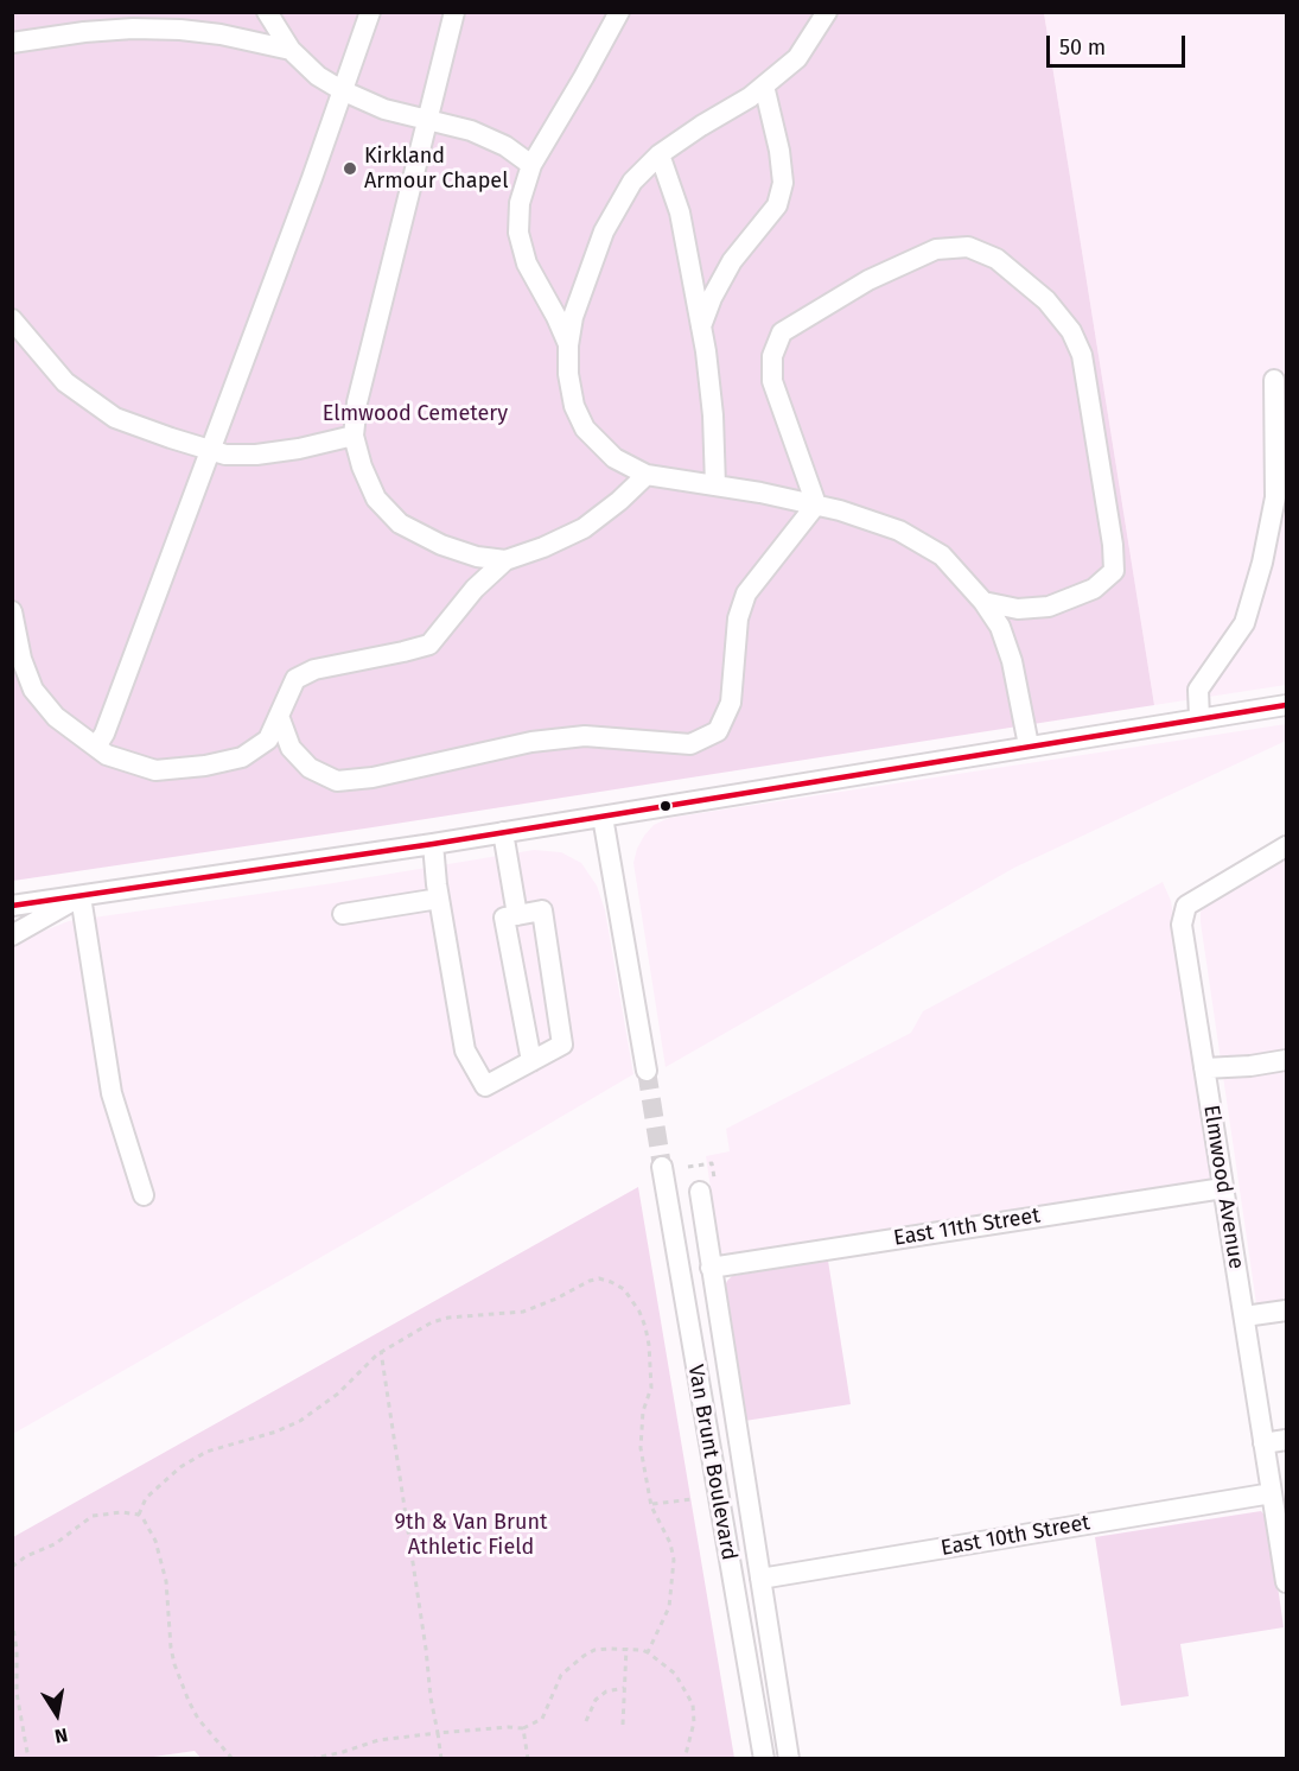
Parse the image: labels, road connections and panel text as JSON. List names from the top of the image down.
{
  "streets": {
    "street": [
      "Elmwood Avenue",
      "East 11th Street",
      "Van Brunt Boulevard",
      "East 10th Street"
    ]
  },
  "crossings": [
    ["Elmwood Avenue", "East 11th Street"],
    ["Elmwood Avenue", "East 10th Street"]
  ],
  "parks": ["Elmwood Cemetery", "9th & Van Brunt Athletic Field"],
  "places": ["Kirkland Armour Chapel"],
  "scale_bar": "50 m",
  "north": "bottom"
}
